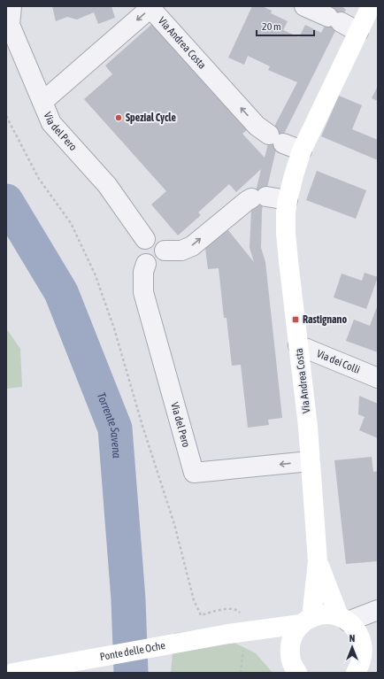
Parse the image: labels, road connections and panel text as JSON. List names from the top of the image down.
{
  "streets": {
    "main road": ["Via Andrea Costa", "Ponte delle Oche"],
    "street": ["Via del Pero", "Via dei Colli"]
  },
  "crossings": [
    ["Via Andrea Costa", "Via del Pero"],
    ["Via Andrea Costa", "Via dei Colli"],
    ["Via Andrea Costa", "Ponte delle Oche"]
  ],
  "water": ["Torrente Savena"],
  "places": {
    "other": ["Spezial Cycle"],
    "transit": ["Rastignano"]
  },
  "scale_bar": "20 m",
  "north": "top"
}
